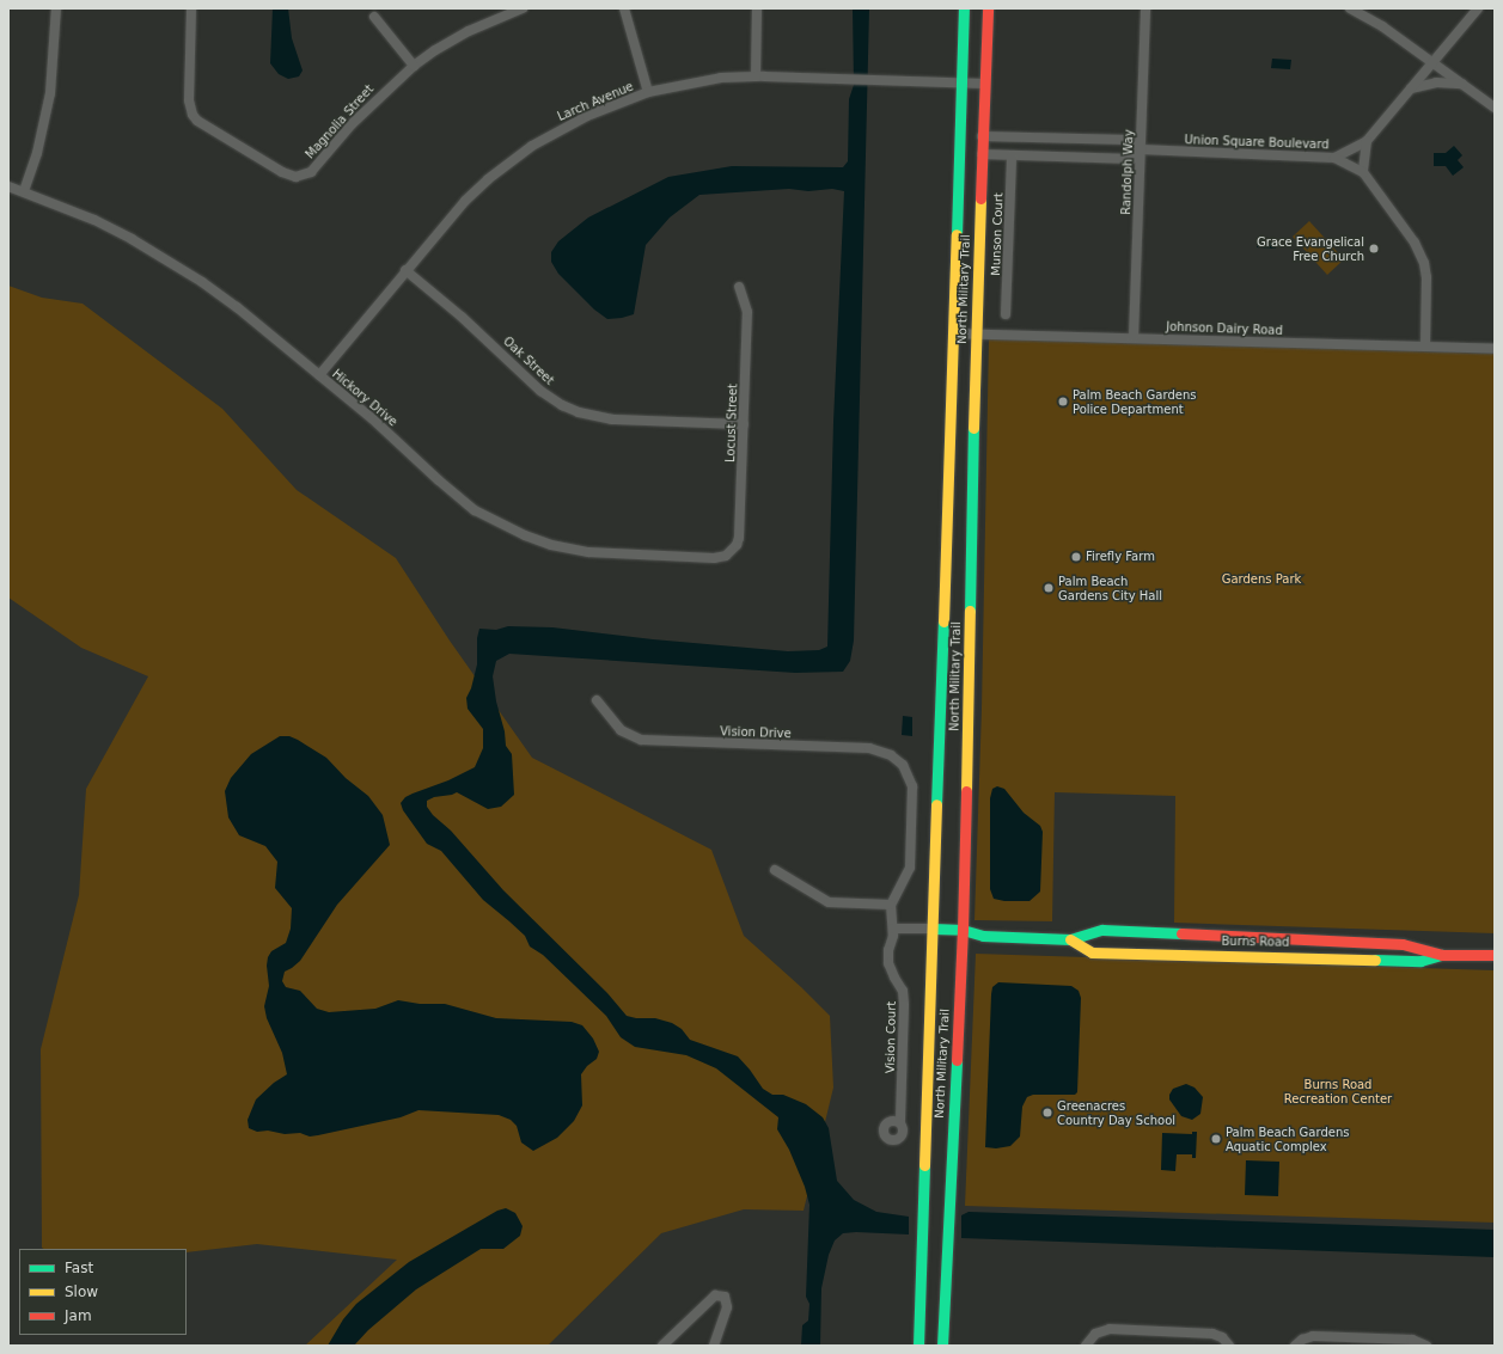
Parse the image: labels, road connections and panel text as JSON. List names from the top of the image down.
{
  "streets": {
    "main road": ["North Military Trail", "Burns Road"],
    "street": [
      "Larch Avenue",
      "Magnolia Street",
      "Union Square Boulevard",
      "Randolph Way",
      "Munson Court",
      "Johnson Dairy Road",
      "Oak Street",
      "Hickory Drive",
      "Locust Street",
      "Vision Drive",
      "Vision Court"
    ]
  },
  "crossings": [
    ["Larch Avenue", "North Military Trail"],
    ["Larch Avenue", "Oak Street"],
    ["Larch Avenue", "Hickory Drive"],
    ["Union Square Boulevard", "Randolph Way"],
    ["Union Square Boulevard", "Munson Court"],
    ["Union Square Boulevard", "North Military Trail"],
    ["Randolph Way", "Johnson Dairy Road"],
    ["North Military Trail", "Johnson Dairy Road"],
    ["North Military Trail", "Burns Road"],
    ["Oak Street", "Locust Street"],
    ["Hickory Drive", "Locust Street"]
  ],
  "parks": ["Gardens Park", "Burns Road Recreation Center"],
  "places": [
    "Grace Evangelical Free Church",
    "Palm Beach Gardens Police Department",
    "Firefly Farm",
    "Palm Beach Gardens City Hall",
    "Greenacres Country Day School",
    "Palm Beach Gardens Aquatic Complex"
  ],
  "legend": ["Fast", "Slow", "Jam"]
}
